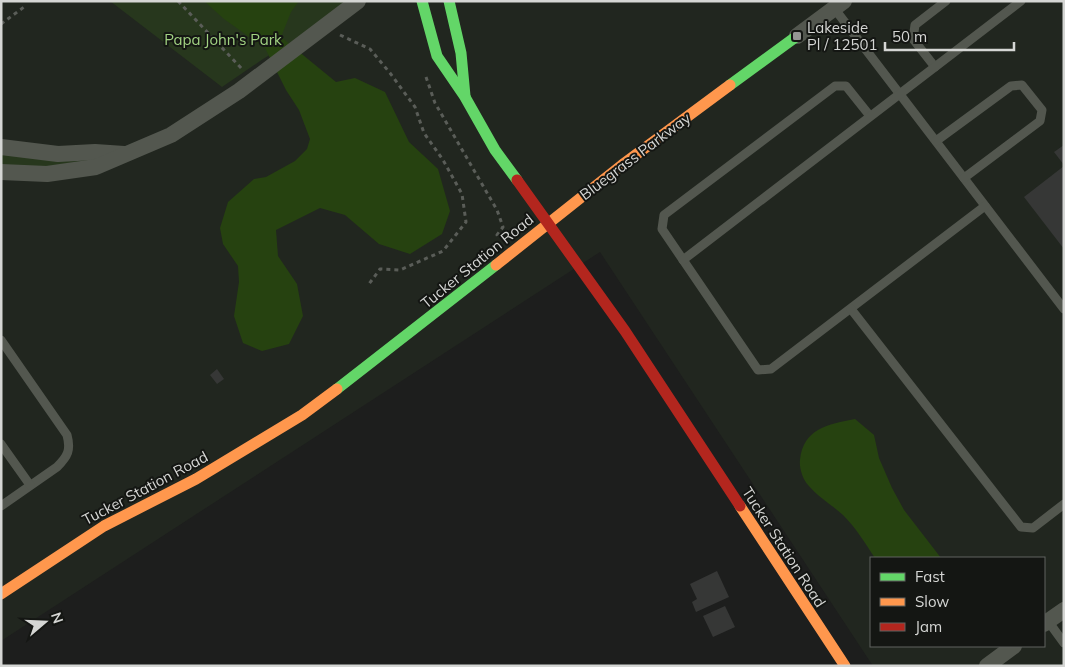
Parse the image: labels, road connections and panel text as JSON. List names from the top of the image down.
{
  "streets": {
    "street": ["Bluegrass Parkway", "Tucker Station Road"]
  },
  "crossings": [
    ["Bluegrass Parkway", "Tucker Station Road"]
  ],
  "parks": ["Papa John's Park"],
  "places": {
    "transit": ["Lakeside Pl / 12501"]
  },
  "legend": ["Fast", "Slow", "Jam"],
  "scale_bar": "50 m",
  "north": "right"
}
